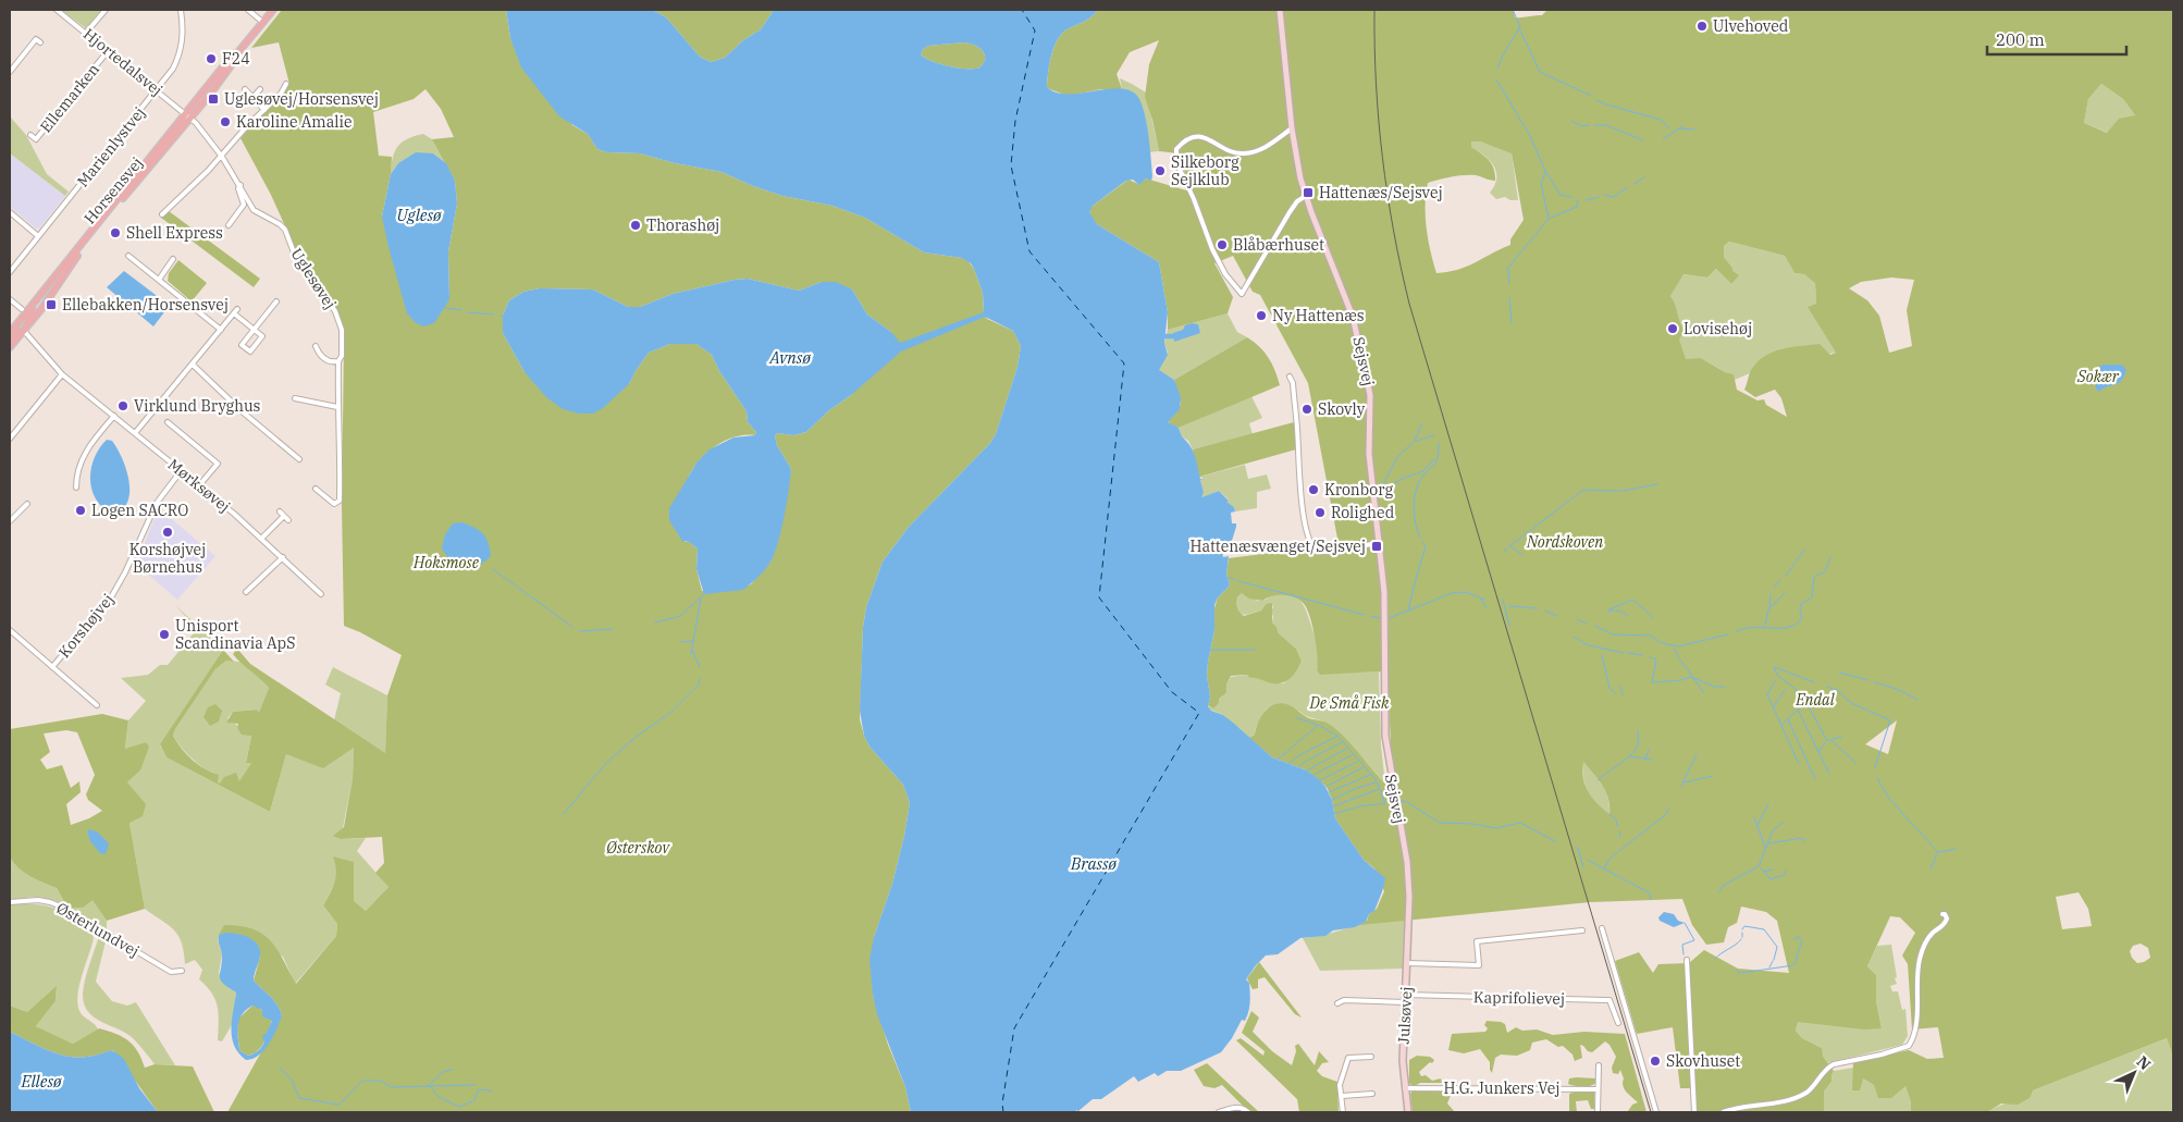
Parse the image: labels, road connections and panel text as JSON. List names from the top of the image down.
{
  "streets": {
    "main road": ["Horsensvej"],
    "street": [
      "Hjortedalsvej",
      "Ellemarken",
      "Marienlystvej",
      "Uglesøvej",
      "Sejsvej",
      "Mørksøvej",
      "Korshøjvej",
      "Østerlundvej",
      "Kaprifolievej",
      "Julsøvej",
      "H.G. Junkers Vej"
    ]
  },
  "crossings": [
    ["Hjortedalsvej", "Ellemarken"],
    ["Hjortedalsvej", "Marienlystvej"],
    ["Hjortedalsvej", "Horsensvej"],
    ["Hjortedalsvej", "Uglesøvej"],
    ["Horsensvej", "Uglesøvej"],
    ["Horsensvej", "Mørksøvej"],
    ["Sejsvej", "Julsøvej"],
    ["Mørksøvej", "Korshøjvej"],
    ["Kaprifolievej", "Julsøvej"],
    ["Julsøvej", "H.G. Junkers Vej"]
  ],
  "water": [
    "Uglesø",
    "Avnsø",
    "Brassø",
    "Ellesø"
  ],
  "parks": [
    "Sokær",
    "Nordskoven",
    "Hoksmose",
    "Endal",
    "De Små Fisk",
    "Østerskov"
  ],
  "places": {
    "other": [
      "Ulvehoved",
      "F24",
      "Karoline Amalie",
      "Silkeborg Sejlklub",
      "Thorashøj",
      "Shell Express",
      "Blåbærhuset",
      "Ny Hattenæs",
      "Lovisehøj",
      "Virklund Bryghus",
      "Skovly",
      "Kronborg",
      "Logen SACRO",
      "Rolighed",
      "Korshøjvej Børnehus",
      "Unisport Scandinavia ApS",
      "Skovhuset"
    ],
    "transit": [
      "Uglesøvej/Horsensvej",
      "Hattenæs/Sejsvej",
      "Ellebakken/Horsensvej",
      "Hattenæsvænget/Sejsvej"
    ]
  },
  "scale_bar": "200 m",
  "north": "top right"
}
